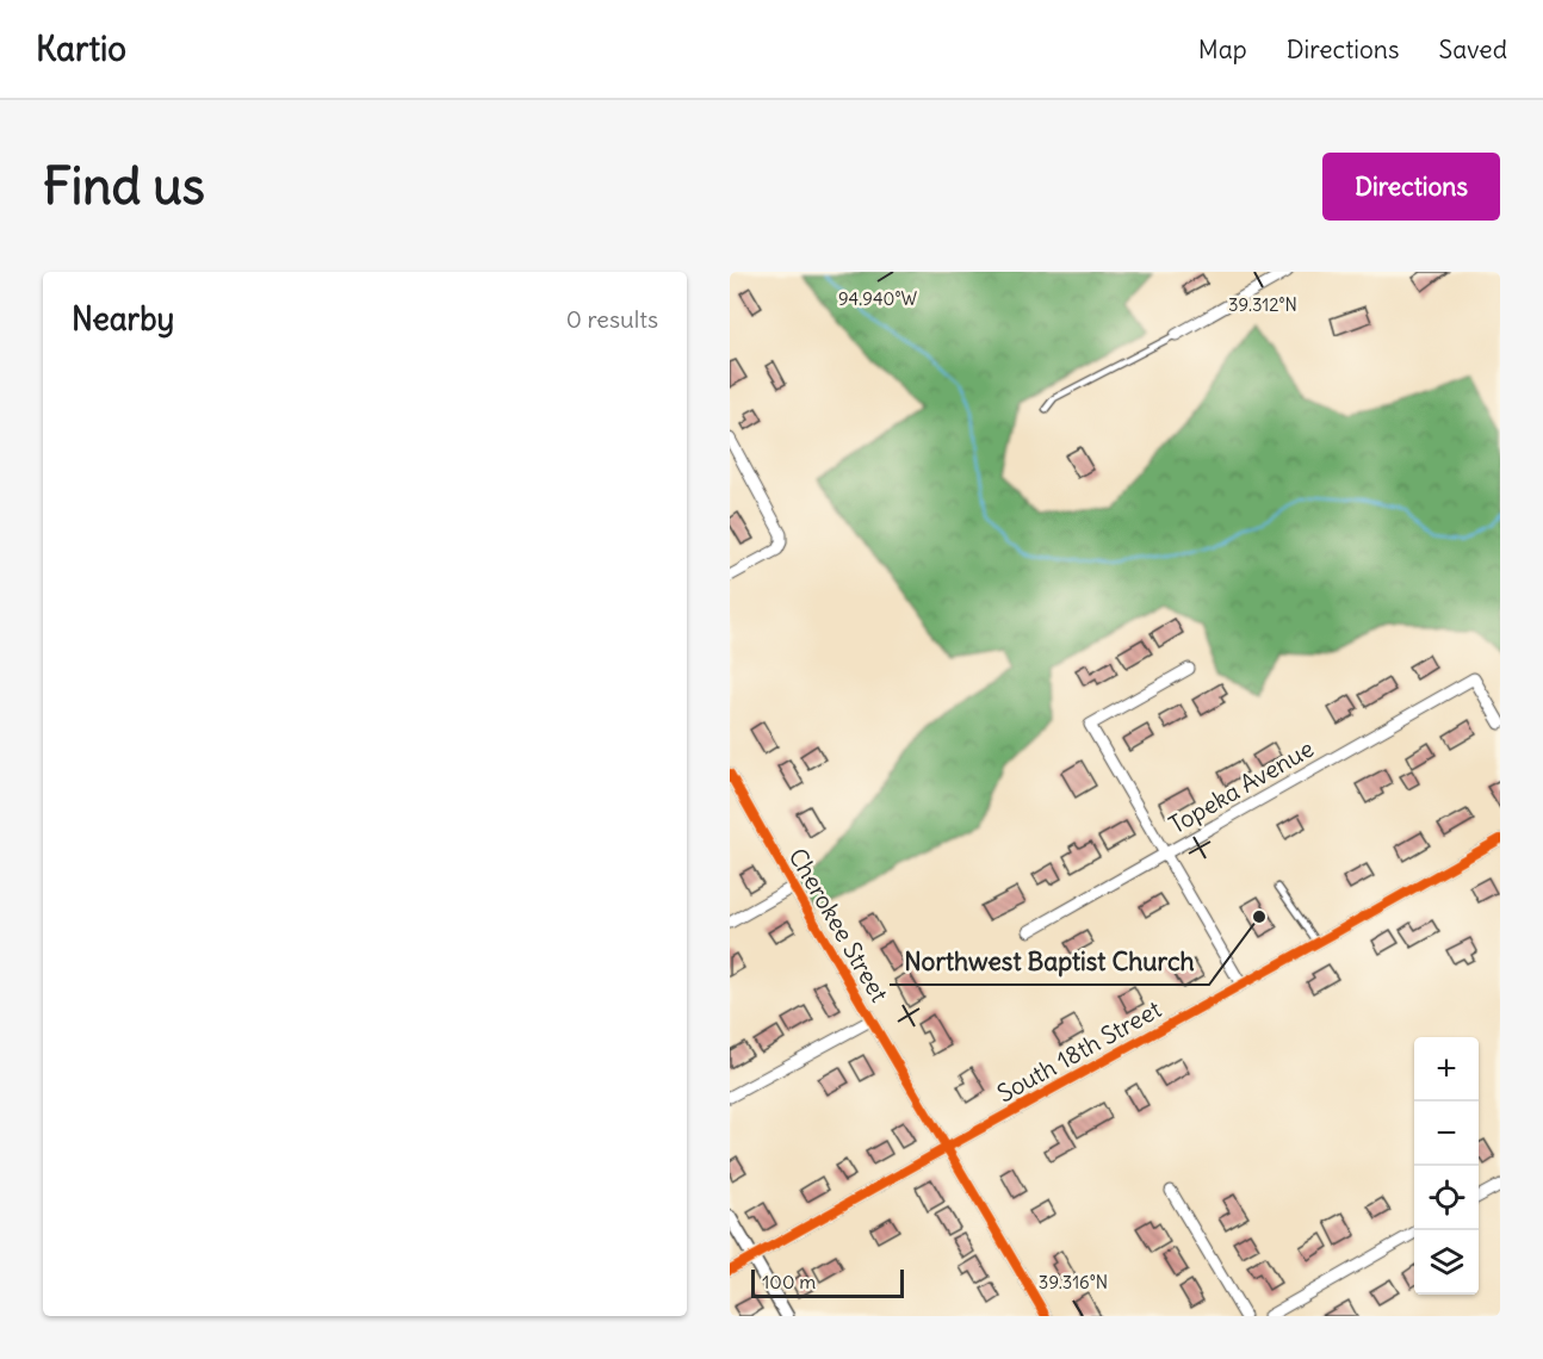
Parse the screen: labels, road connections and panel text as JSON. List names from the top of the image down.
{
  "streets": {
    "street": ["Topeka Avenue", "Cherokee Street", "South 18th Street"]
  },
  "crossings": [
    ["Cherokee Street", "South 18th Street"]
  ],
  "places": ["Northwest Baptist Church"],
  "scale_bar": "100 m",
  "page": {
    "header": "Kartio",
    "nav": ["Map", "Directions", "Saved"],
    "buttons": "Directions",
    "title": "Find us",
    "heading": ["Nearby", "0 results"],
    "map_buttons": ["+", "−"],
    "scale": "100 m"
  },
  "coordinates": ["94.940°W", "39.312°N", "39.316°N"]
}
